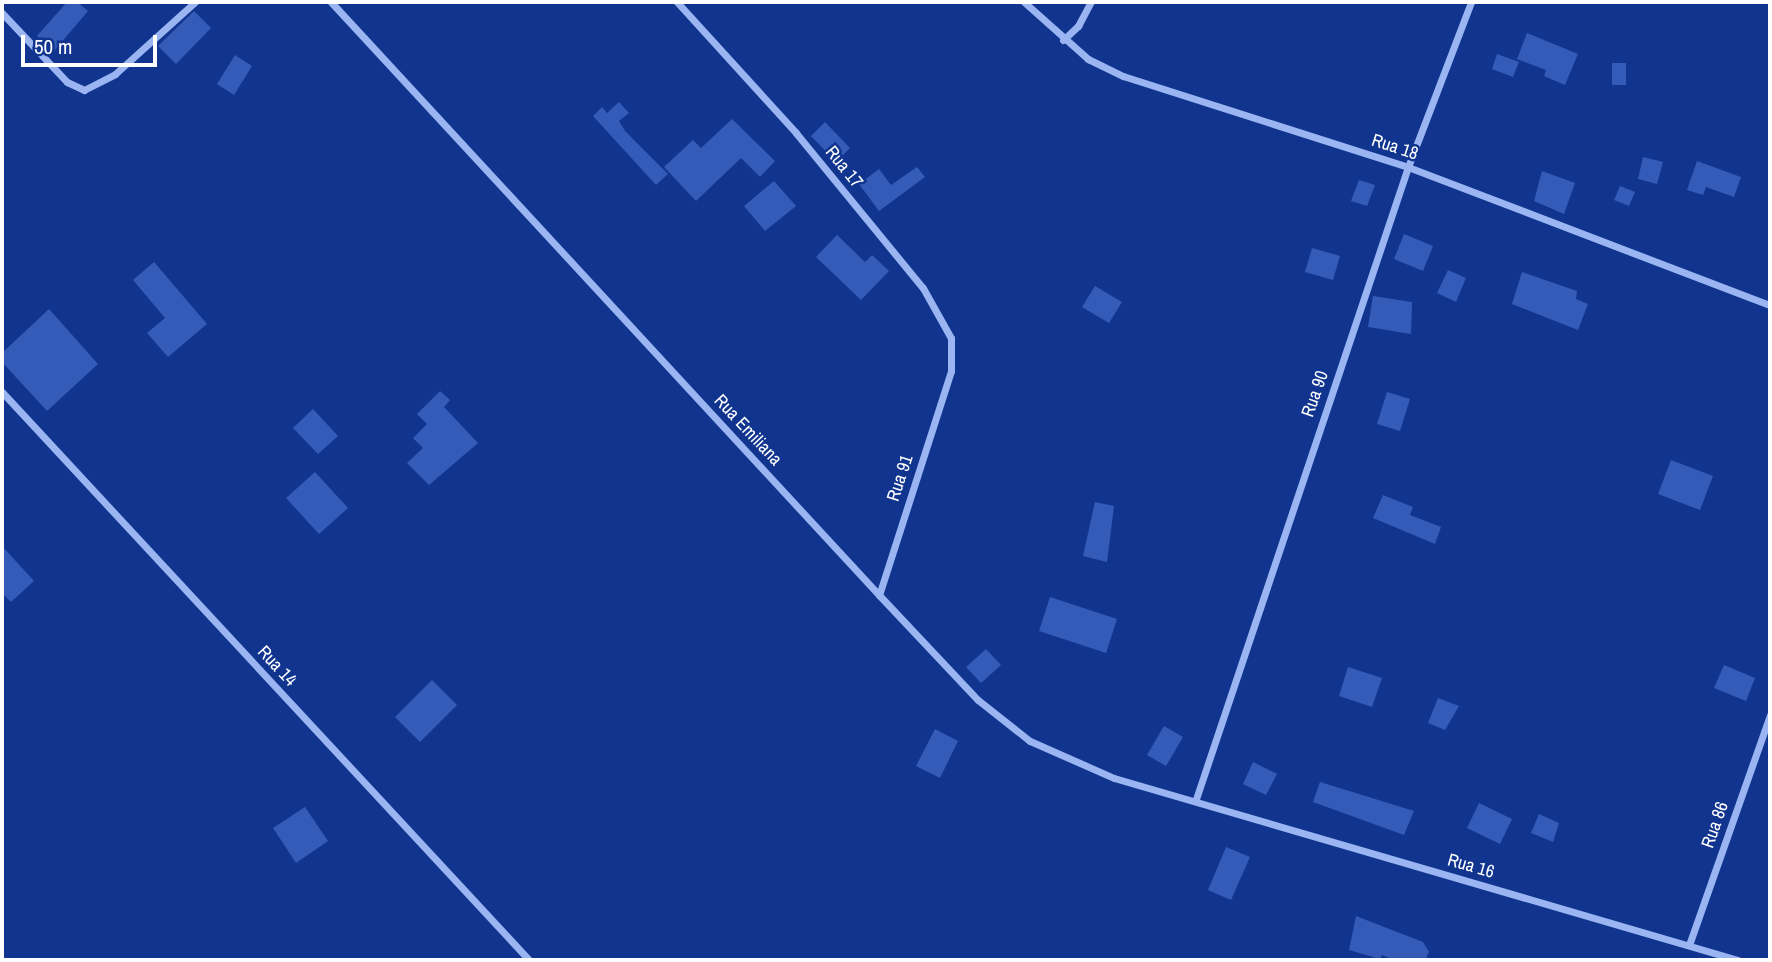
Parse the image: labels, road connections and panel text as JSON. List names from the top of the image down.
{
  "streets": {
    "street": [
      "Rua 18",
      "Rua 17",
      "Rua 90",
      "Rua Emiliana",
      "Rua 91",
      "Rua 14",
      "Rua 86",
      "Rua 16"
    ]
  },
  "crossings": [
    ["Rua 18", "Rua 90"],
    ["Rua 17", "Rua 91"],
    ["Rua 90", "Rua Emiliana"],
    ["Rua 90", "Rua 16"],
    ["Rua Emiliana", "Rua 91"],
    ["Rua Emiliana", "Rua 16"],
    ["Rua 86", "Rua 16"]
  ],
  "scale_bar": "50 m"
}
